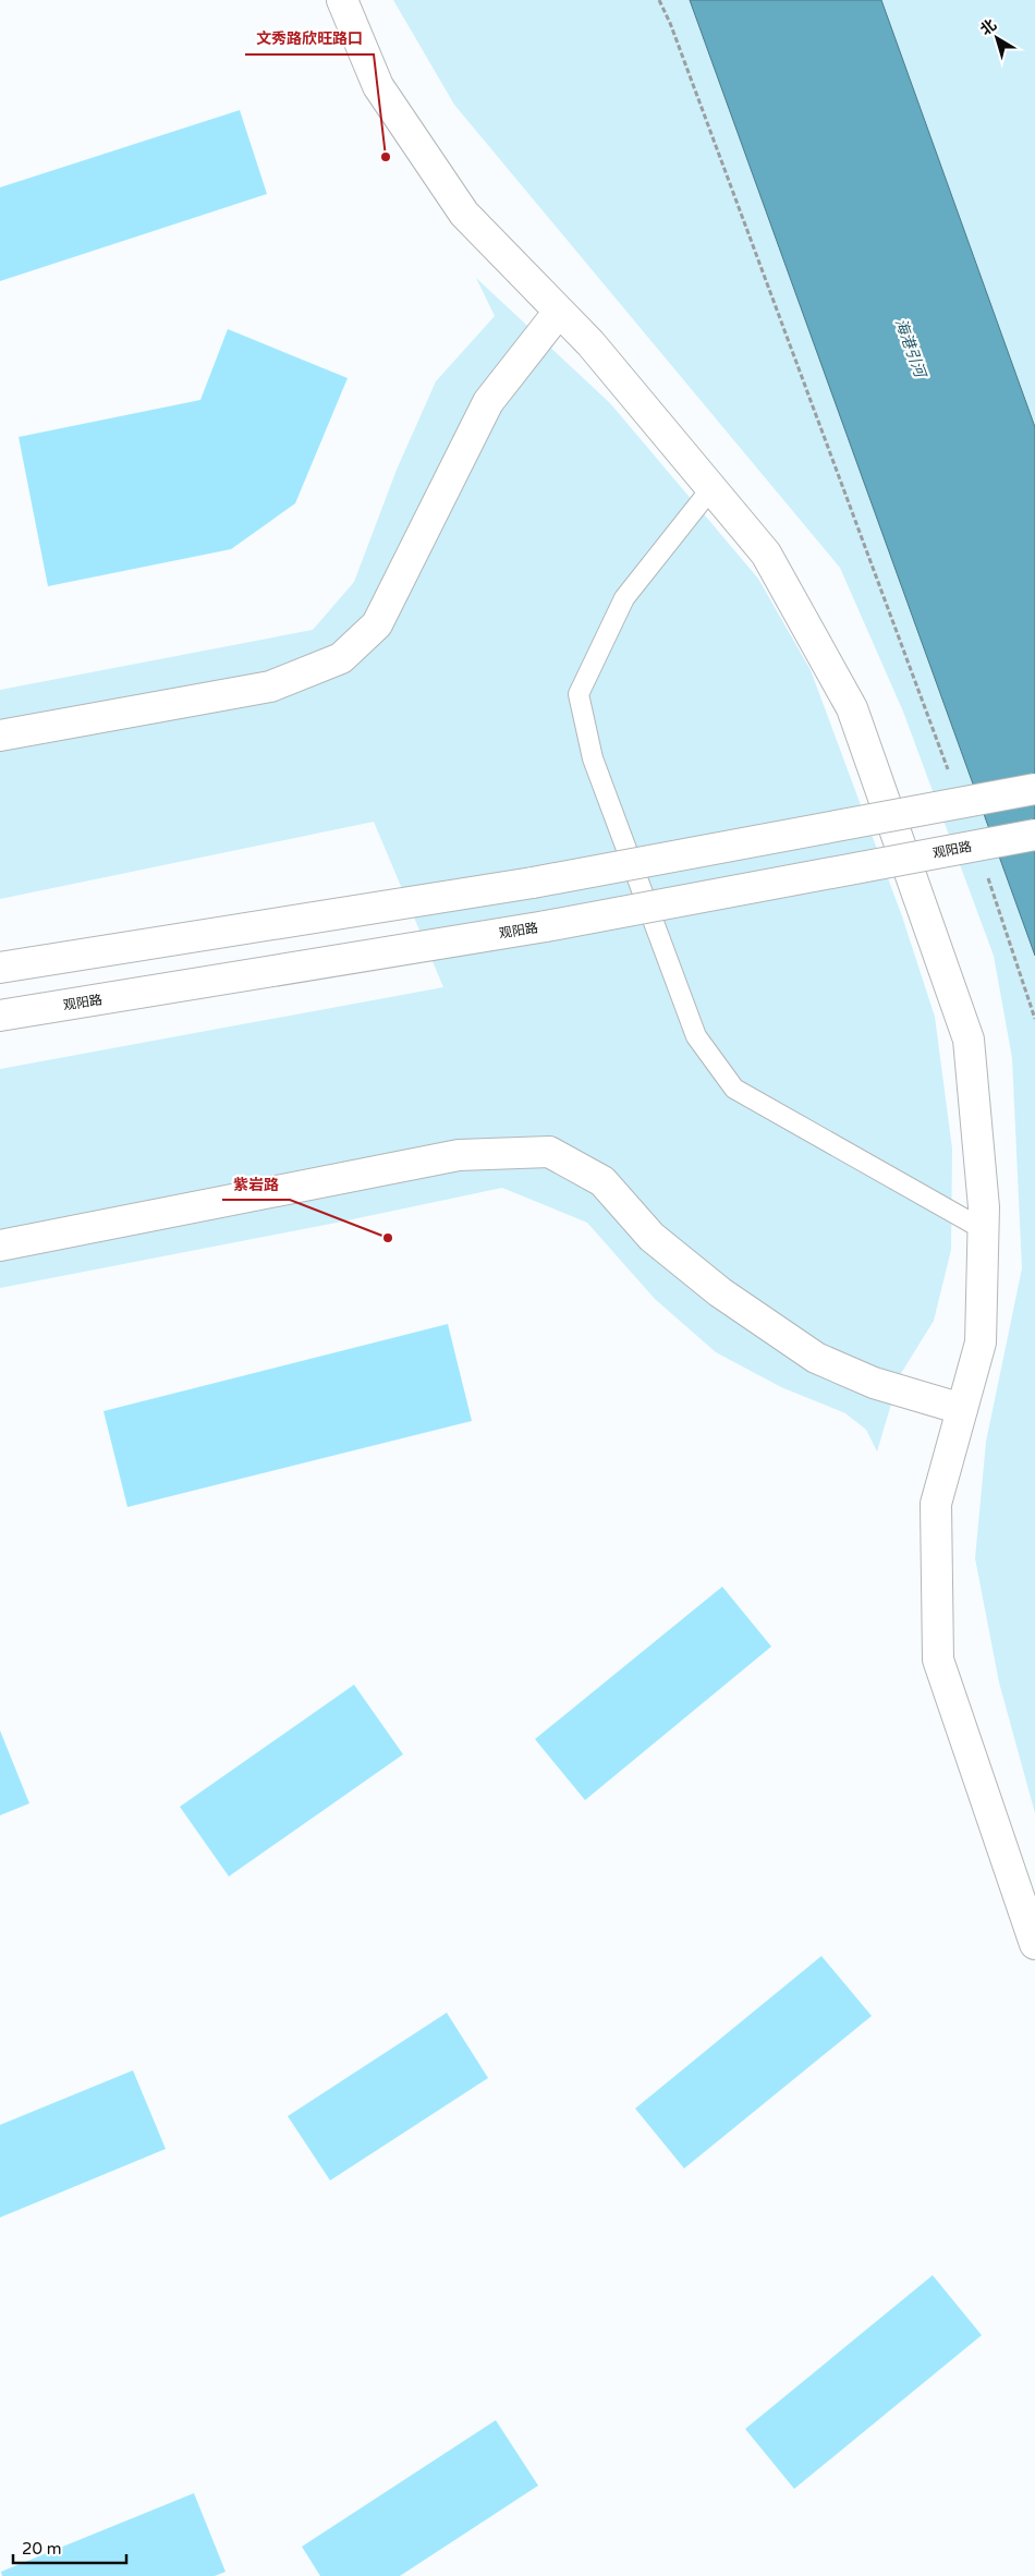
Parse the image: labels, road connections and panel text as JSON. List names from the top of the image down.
{
  "streets": {
    "street": ["观阳路"]
  },
  "water": ["海港引河"],
  "places": ["文秀路欣旺路口", "紫岩路"],
  "scale_bar": "20 m",
  "north": "top left"
}
